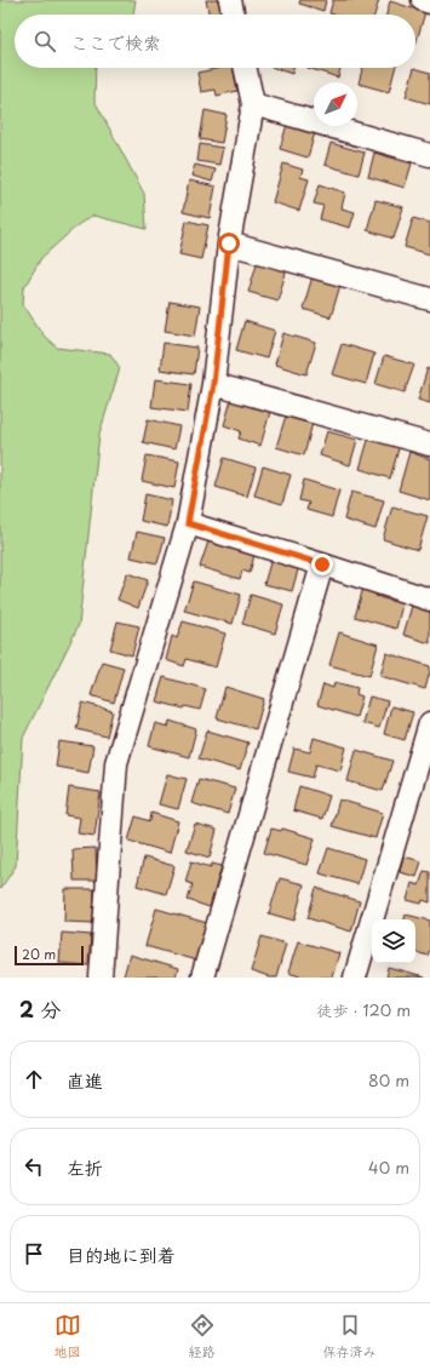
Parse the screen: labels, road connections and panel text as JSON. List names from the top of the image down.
{
  "scale_bar": "20 m",
  "north": "top right",
  "page": {
    "search": "ここで検索",
    "scale": "20 m",
    "heading": ["2 分", "徒歩 · 120 m"],
    "list": [
      ["直進", "80 m"],
      ["左折", "40 m"],
      "目的地に到着"
    ],
    "nav": ["地図", "経路", "保存済み"]
  }
}
